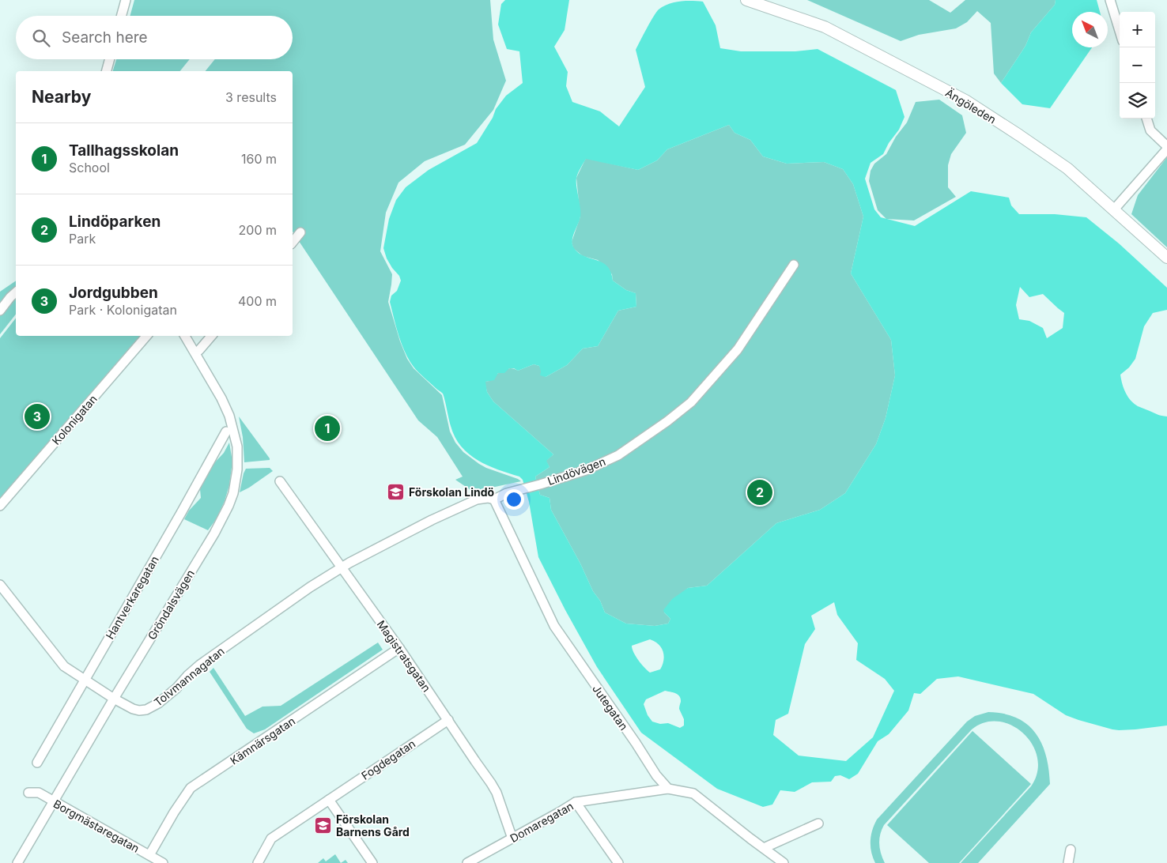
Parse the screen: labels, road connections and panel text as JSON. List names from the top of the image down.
{
  "streets": {
    "main road": ["Ängöleden"],
    "street": [
      "Kolonigatan",
      "Lindövägen",
      "Hantverkaregatan",
      "Gröndalsvägen",
      "Magistratsgatan",
      "Tolvmannagatan",
      "Jutegatan",
      "Kämnärsgatan",
      "Fogdegatan",
      "Domaregatan",
      "Borgmästaregatan"
    ]
  },
  "crossings": [
    ["Lindövägen", "Magistratsgatan"],
    ["Lindövägen", "Tolvmannagatan"],
    ["Lindövägen", "Jutegatan"],
    ["Hantverkaregatan", "Tolvmannagatan"],
    ["Gröndalsvägen", "Tolvmannagatan"],
    ["Gröndalsvägen", "Borgmästaregatan"],
    ["Magistratsgatan", "Kämnärsgatan"],
    ["Magistratsgatan", "Fogdegatan"],
    ["Magistratsgatan", "Domaregatan"],
    ["Jutegatan", "Domaregatan"],
    ["Kämnärsgatan", "Borgmästaregatan"]
  ],
  "places": {
    "school or university": ["Förskolan Lindö", "Förskolan Barnens Gård"]
  },
  "north": "top left",
  "page": {
    "map_buttons": ["+", "−"],
    "search": "Search here",
    "heading": ["Nearby", "3 results"],
    "list": [
      {
        "mark": "1",
        "name": "Tallhagsskolan",
        "note": "School",
        "value": "160 m"
      },
      {
        "mark": "2",
        "name": "Lindöparken",
        "note": "Park",
        "value": "200 m"
      },
      {
        "mark": "3",
        "name": "Jordgubben",
        "note": "Park · Kolonigatan",
        "value": "400 m"
      }
    ],
    "pins": ["3", "1", "2"]
  }
}
